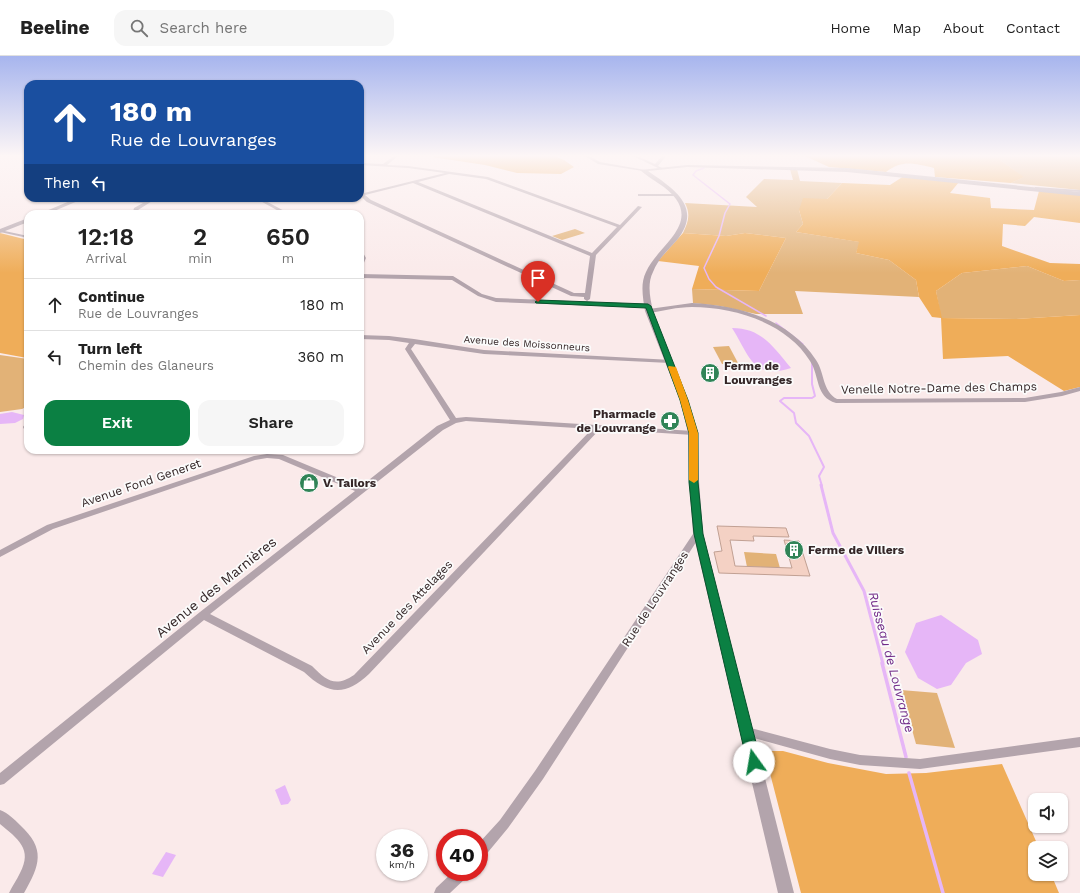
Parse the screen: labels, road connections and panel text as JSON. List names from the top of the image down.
{
  "streets": {
    "street": [
      "Avenue des Moissonneurs",
      "Venelle Notre-Dame des Champs",
      "Avenue Fond Generet",
      "Avenue des Marnières",
      "Rue de Louvranges",
      "Avenue des Attelages"
    ]
  },
  "crossings": [
    ["Avenue Fond Generet", "Avenue des Marnières"],
    ["Avenue des Marnières", "Avenue des Attelages"]
  ],
  "water": ["Ruisseau de Louvrange"],
  "places": {
    "building": ["Ferme de Louvranges", "Ferme de Villers"],
    "pharmacy": ["Pharmacie de Louvrange"],
    "shop": ["V. Tailors"]
  },
  "page": {
    "header": "Beeline",
    "search": "Search here",
    "nav": [
      "Home",
      "Map",
      "About",
      "Contact"
    ],
    "turn": ["180 m", "Rue de Louvranges"],
    "then": "Then",
    "eta": [
      "12:18",
      "Arrival",
      "2",
      "min",
      "650",
      "m"
    ],
    "list": [
      {
        "name": "Continue",
        "note": "Rue de Louvranges",
        "value": "180 m"
      },
      {
        "name": "Turn left",
        "note": "Chemin des Glaneurs",
        "value": "360 m"
      }
    ],
    "buttons": ["Exit", "Share"],
    "speed": "36 km/h",
    "limit": "40"
  }
}
